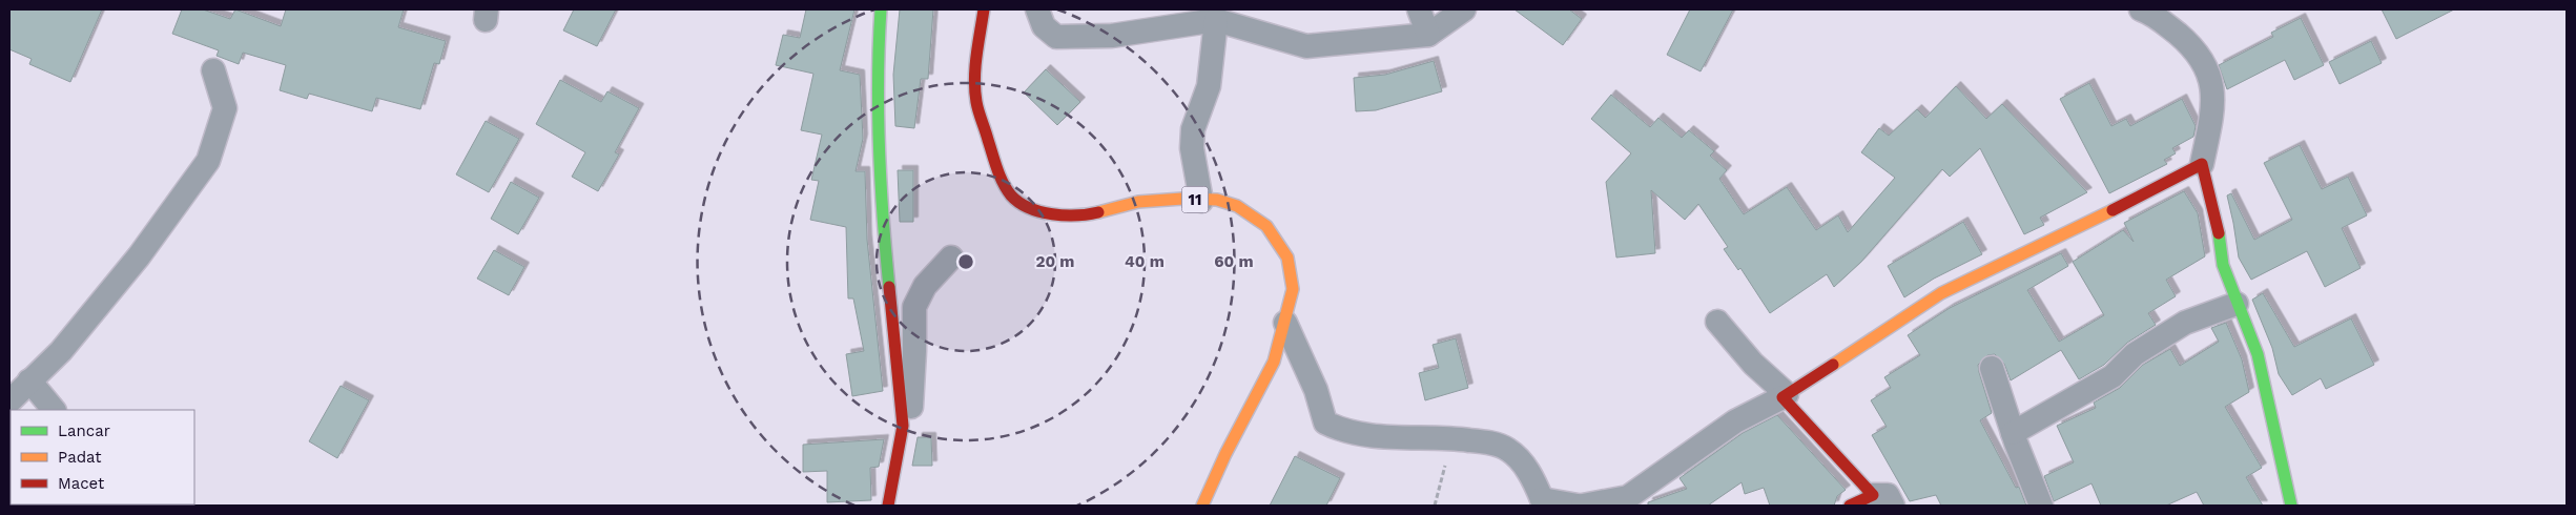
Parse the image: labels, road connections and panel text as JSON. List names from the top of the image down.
{
  "streets": {
    "main road": ["11"]
  },
  "legend": ["Lancar", "Padat", "Macet"],
  "rings": ["20 m", "40 m", "60 m"]
}
